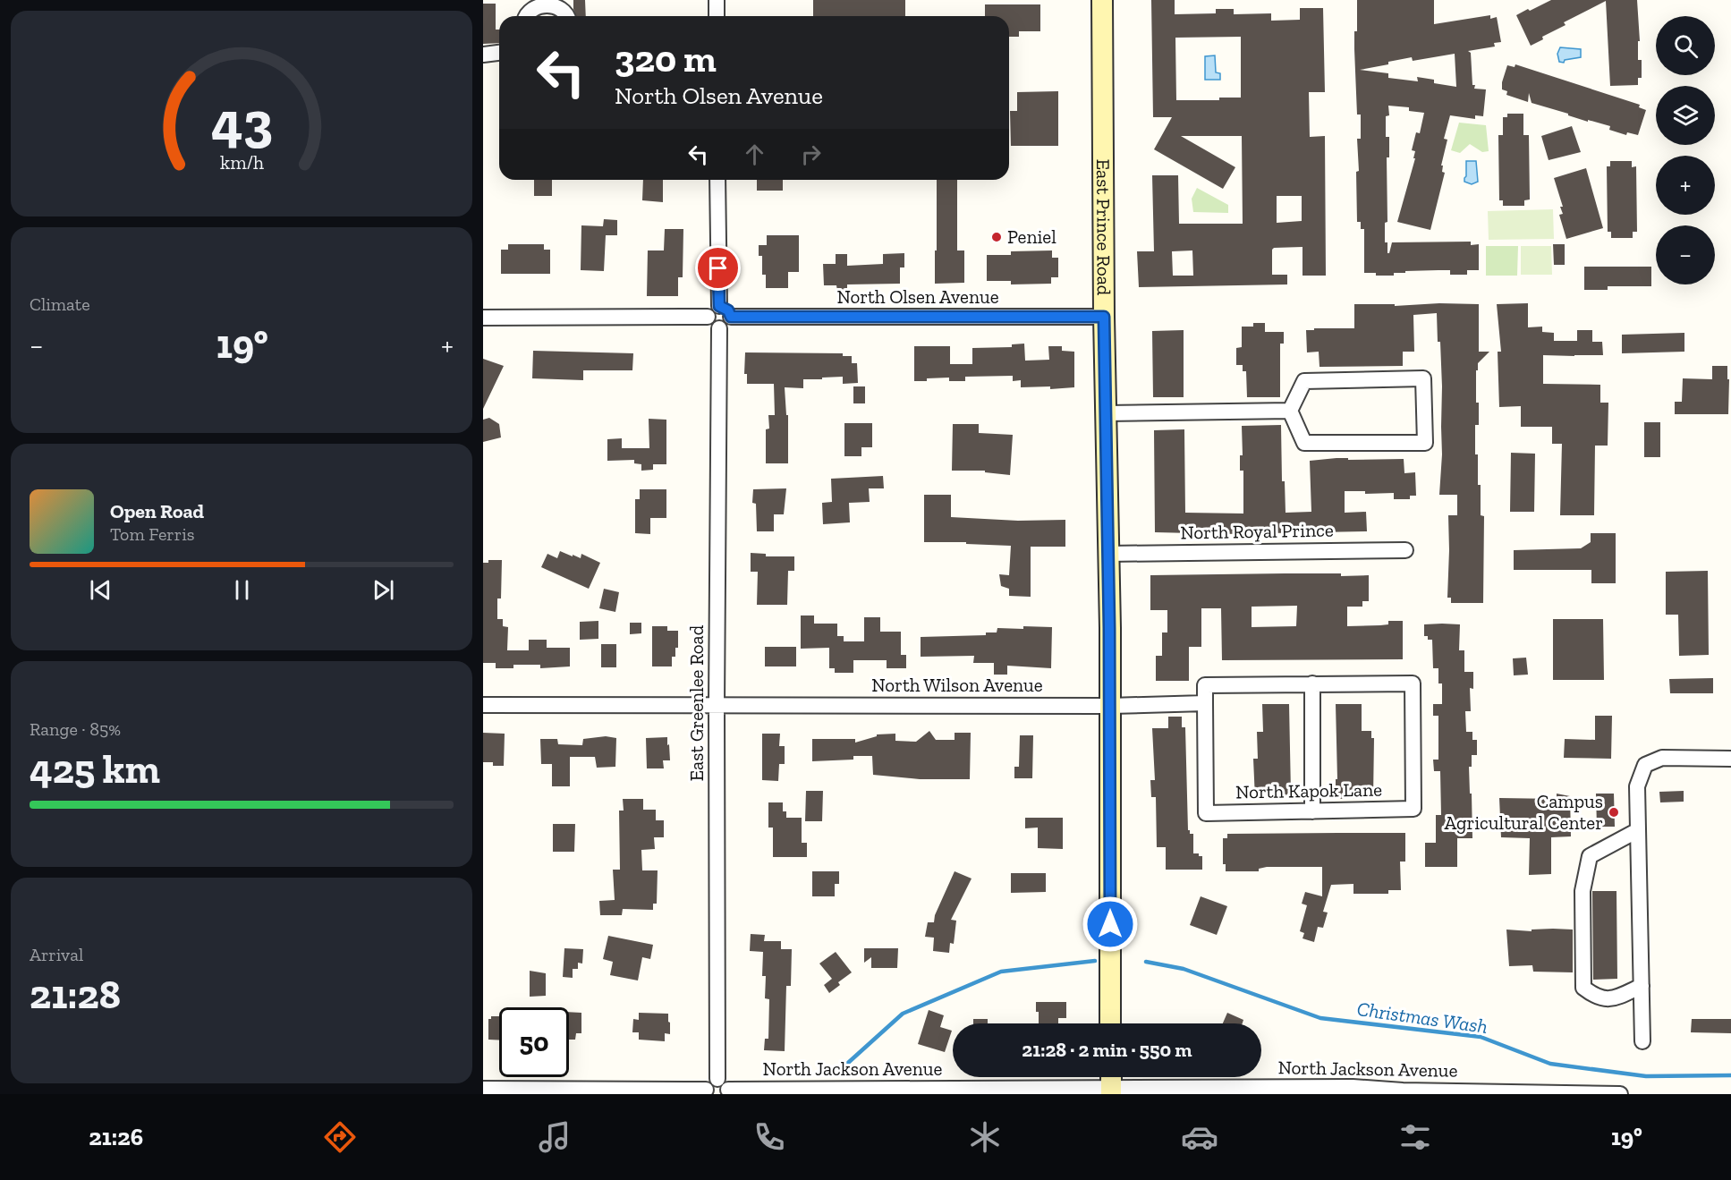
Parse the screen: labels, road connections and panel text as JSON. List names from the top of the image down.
{
  "streets": {
    "main road": ["East Prince Road"],
    "street": [
      "North Olsen Avenue",
      "North Royal Prince",
      "North Wilson Avenue",
      "East Greenlee Road",
      "North Kapok Lane",
      "North Jackson Avenue"
    ]
  },
  "crossings": [
    ["East Prince Road", "North Olsen Avenue"],
    ["East Prince Road", "North Royal Prince"],
    ["East Prince Road", "North Wilson Avenue"],
    ["North Olsen Avenue", "East Greenlee Road"],
    ["North Wilson Avenue", "East Greenlee Road"],
    ["North Wilson Avenue", "North Kapok Lane"]
  ],
  "water": ["Christmas Wash"],
  "places": ["Peniel", "Campus Agricultural Center"],
  "page": {
    "map_buttons": ["+", "−"],
    "turn": ["320 m", "North Olsen Avenue"],
    "tile": [
      "Climate",
      ["Range · 85%", "425 km"],
      ["Arrival", "21:28"]
    ],
    "heat": ["−", "19°", "+"],
    "song": ["Open Road", "Tom Ferris"],
    "limit": "50",
    "trip": "21:28 · 2 min · 550 m",
    "tabs": ["21:26", "19°"],
    "gauge": ["43", "km/h"]
  }
}
